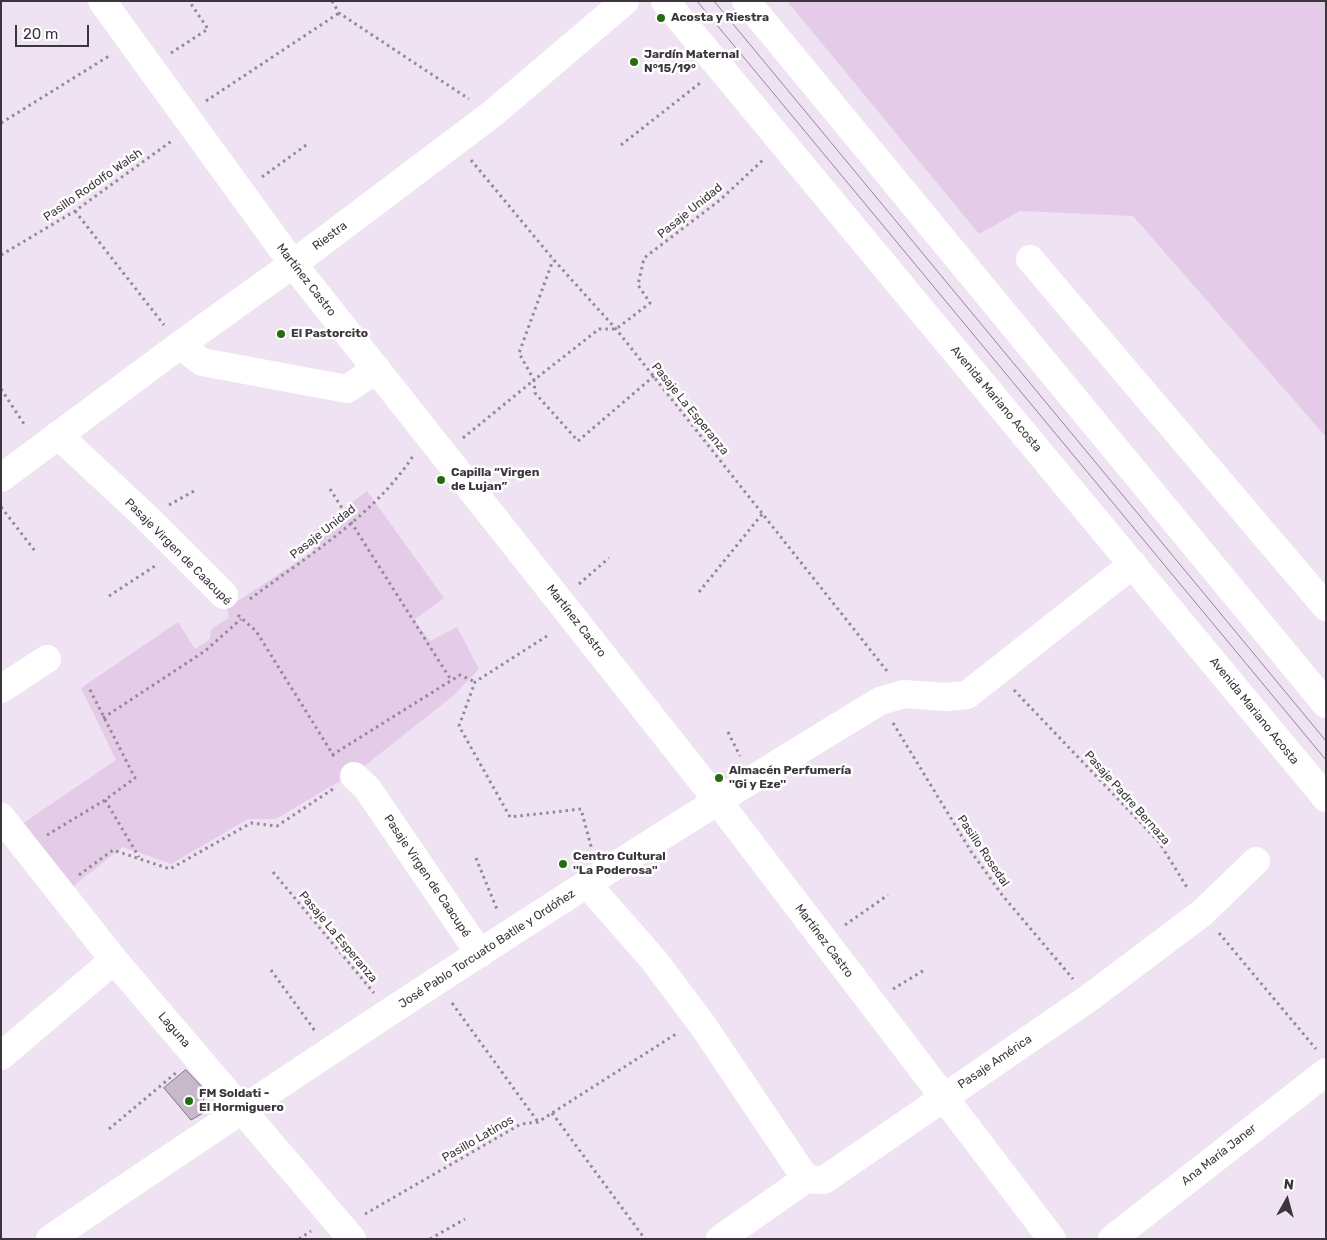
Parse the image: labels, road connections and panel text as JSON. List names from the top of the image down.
{
  "streets": {
    "street": [
      "Riestra",
      "Martínez Castro",
      "Avenida Mariano Acosta",
      "Pasaje Virgen de Caacupé",
      "José Pablo Torcuato Batlle y Ordóñez",
      "Laguna",
      "Pasaje América",
      "Ana María Janer"
    ],
    "path": [
      "Pasillo Rodolfo Walsh",
      "Pasaje Unidad",
      "Pasaje La Esperanza",
      "Pasaje Padre Bernaza",
      "Pasillo Rosedal",
      "Pasillo Latinos"
    ]
  },
  "crossings": [
    ["Pasillo Rodolfo Walsh", "Martínez Castro"],
    ["Pasaje Unidad", "Martínez Castro"],
    ["Pasaje Unidad", "Avenida Mariano Acosta"],
    ["Pasaje Unidad", "Pasaje La Esperanza"],
    ["Pasaje Unidad", "Pasaje Virgen de Caacupé"],
    ["Riestra", "Martínez Castro"],
    ["Riestra", "Pasaje La Esperanza"],
    ["Riestra", "Pasaje Virgen de Caacupé"],
    ["Martínez Castro", "José Pablo Torcuato Batlle y Ordóñez"],
    ["Martínez Castro", "Pasaje América"],
    ["Pasaje La Esperanza", "Pasillo Rosedal"],
    ["Pasaje La Esperanza", "José Pablo Torcuato Batlle y Ordóñez"],
    ["Pasaje Virgen de Caacupé", "José Pablo Torcuato Batlle y Ordóñez"],
    ["Pasaje Padre Bernaza", "Pasaje América"],
    ["Pasaje Padre Bernaza", "Ana María Janer"],
    ["Pasillo Rosedal", "José Pablo Torcuato Batlle y Ordóñez"],
    ["Pasillo Rosedal", "Pasaje América"],
    ["José Pablo Torcuato Batlle y Ordóñez", "Laguna"],
    ["Laguna", "Pasillo Latinos"]
  ],
  "places": [
    "Acosta y Riestra",
    "Jardín Maternal N°15/19°",
    "El Pastorcito",
    "Capilla “Virgen de Lujan”",
    "Almacén Perfumería ''Gi y Eze''",
    "Centro Cultural ''La Poderosa''",
    "FM Soldati - El Hormiguero"
  ],
  "scale_bar": "20 m",
  "north": "top"
}
